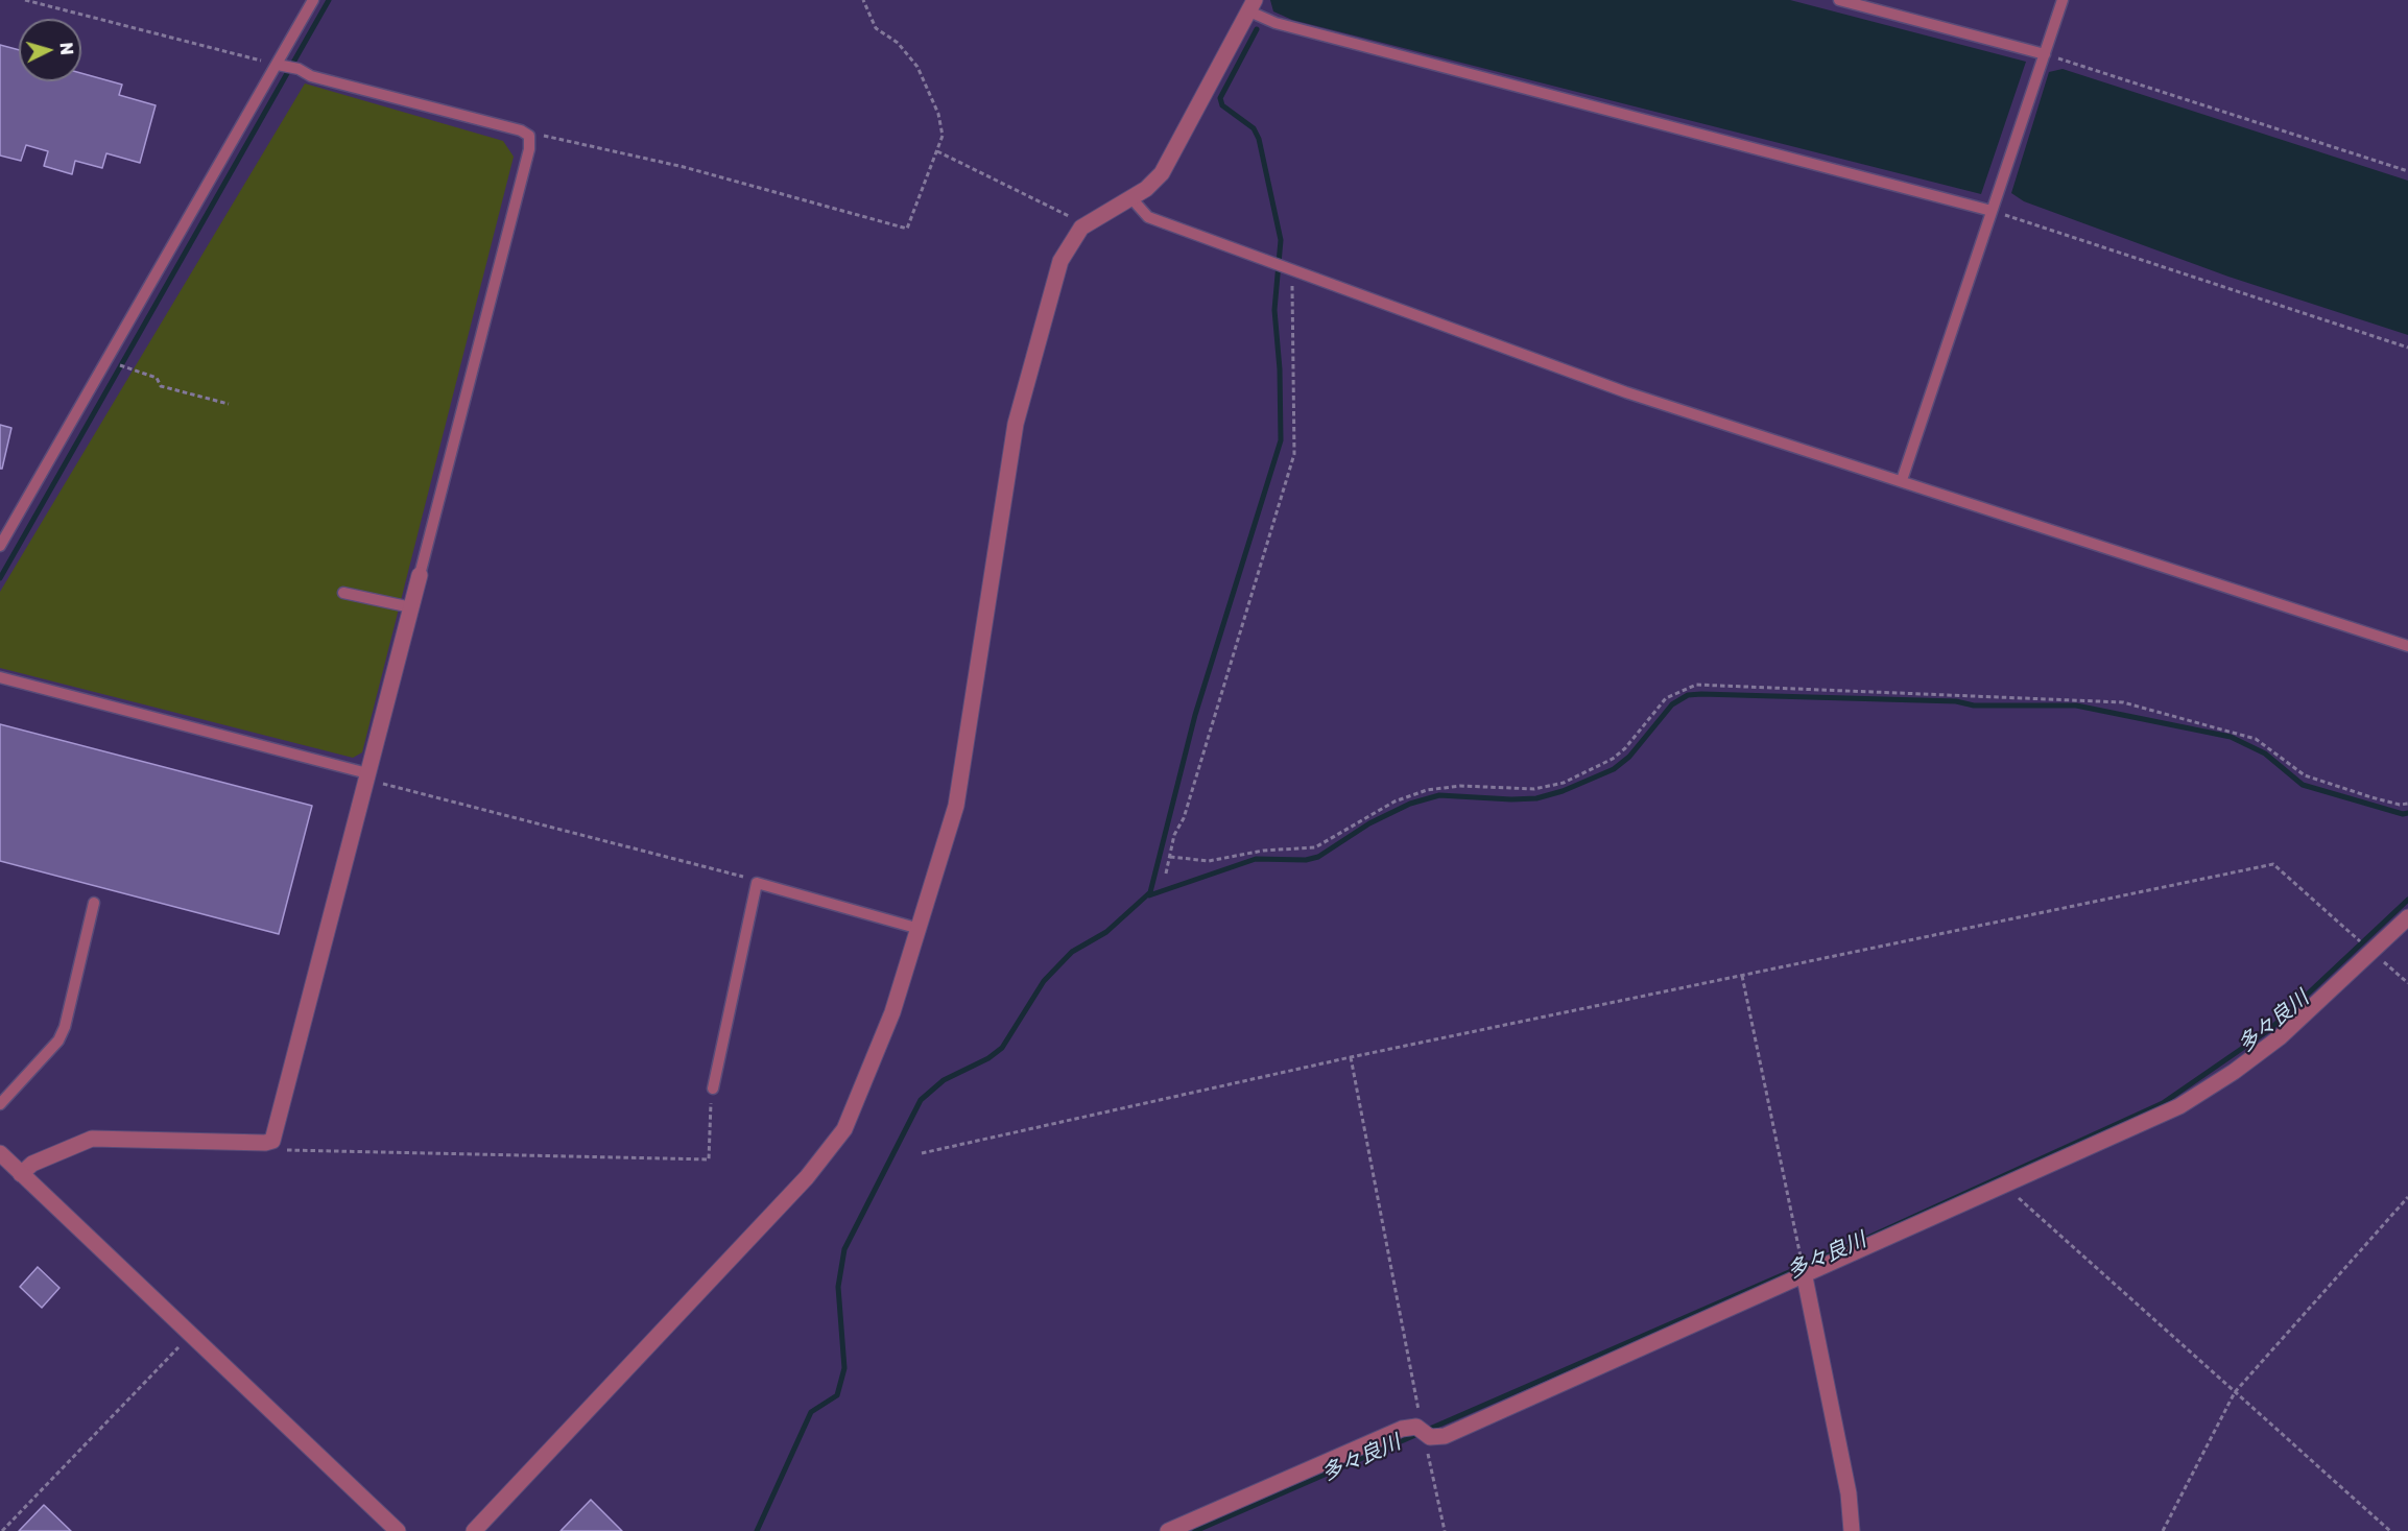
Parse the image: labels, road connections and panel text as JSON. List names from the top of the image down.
{
  "water": ["多々良川"],
  "north": "right"
}
